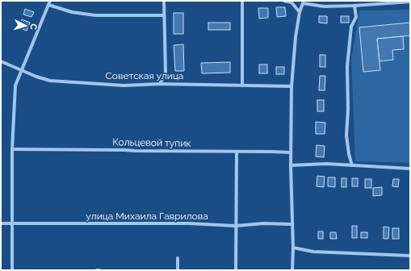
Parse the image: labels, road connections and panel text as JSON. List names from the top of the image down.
{
  "streets": {
    "street": ["Советская улица", "Кольцевой тупик", "улица Михаила Гаврилова"]
  },
  "north": "right"
}
